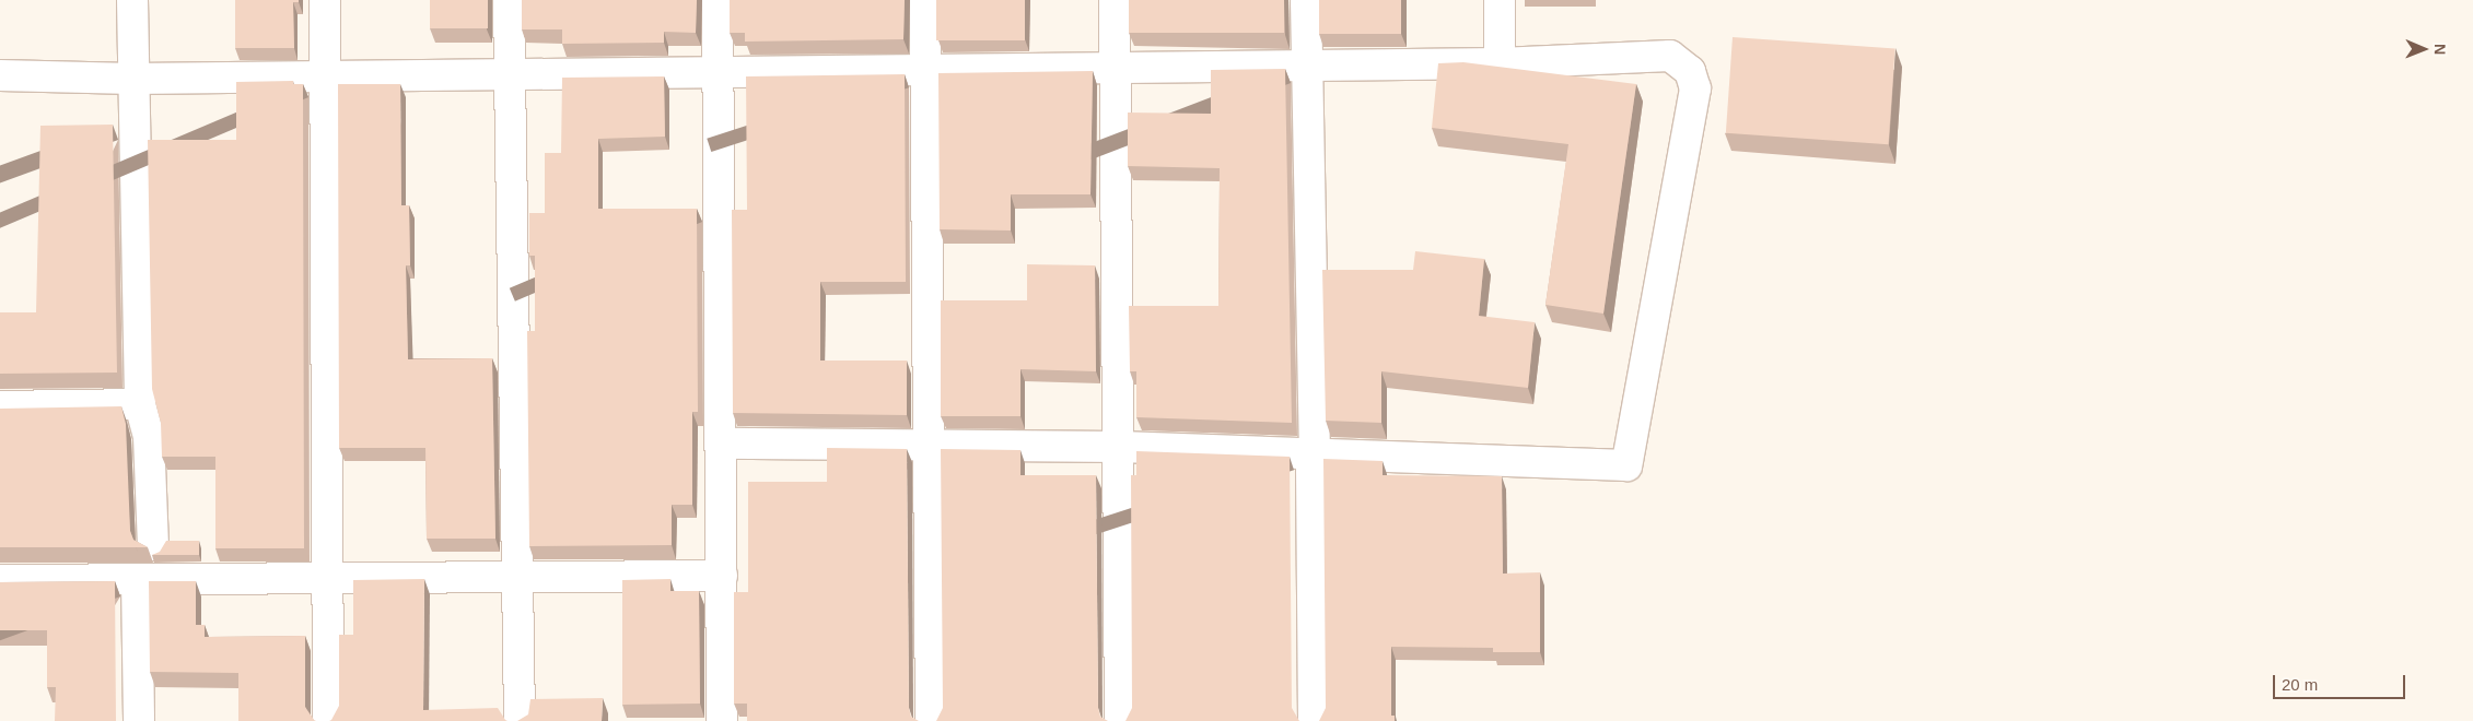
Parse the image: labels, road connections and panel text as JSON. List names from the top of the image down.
{
  "scale_bar": "20 m",
  "north": "right"
}
